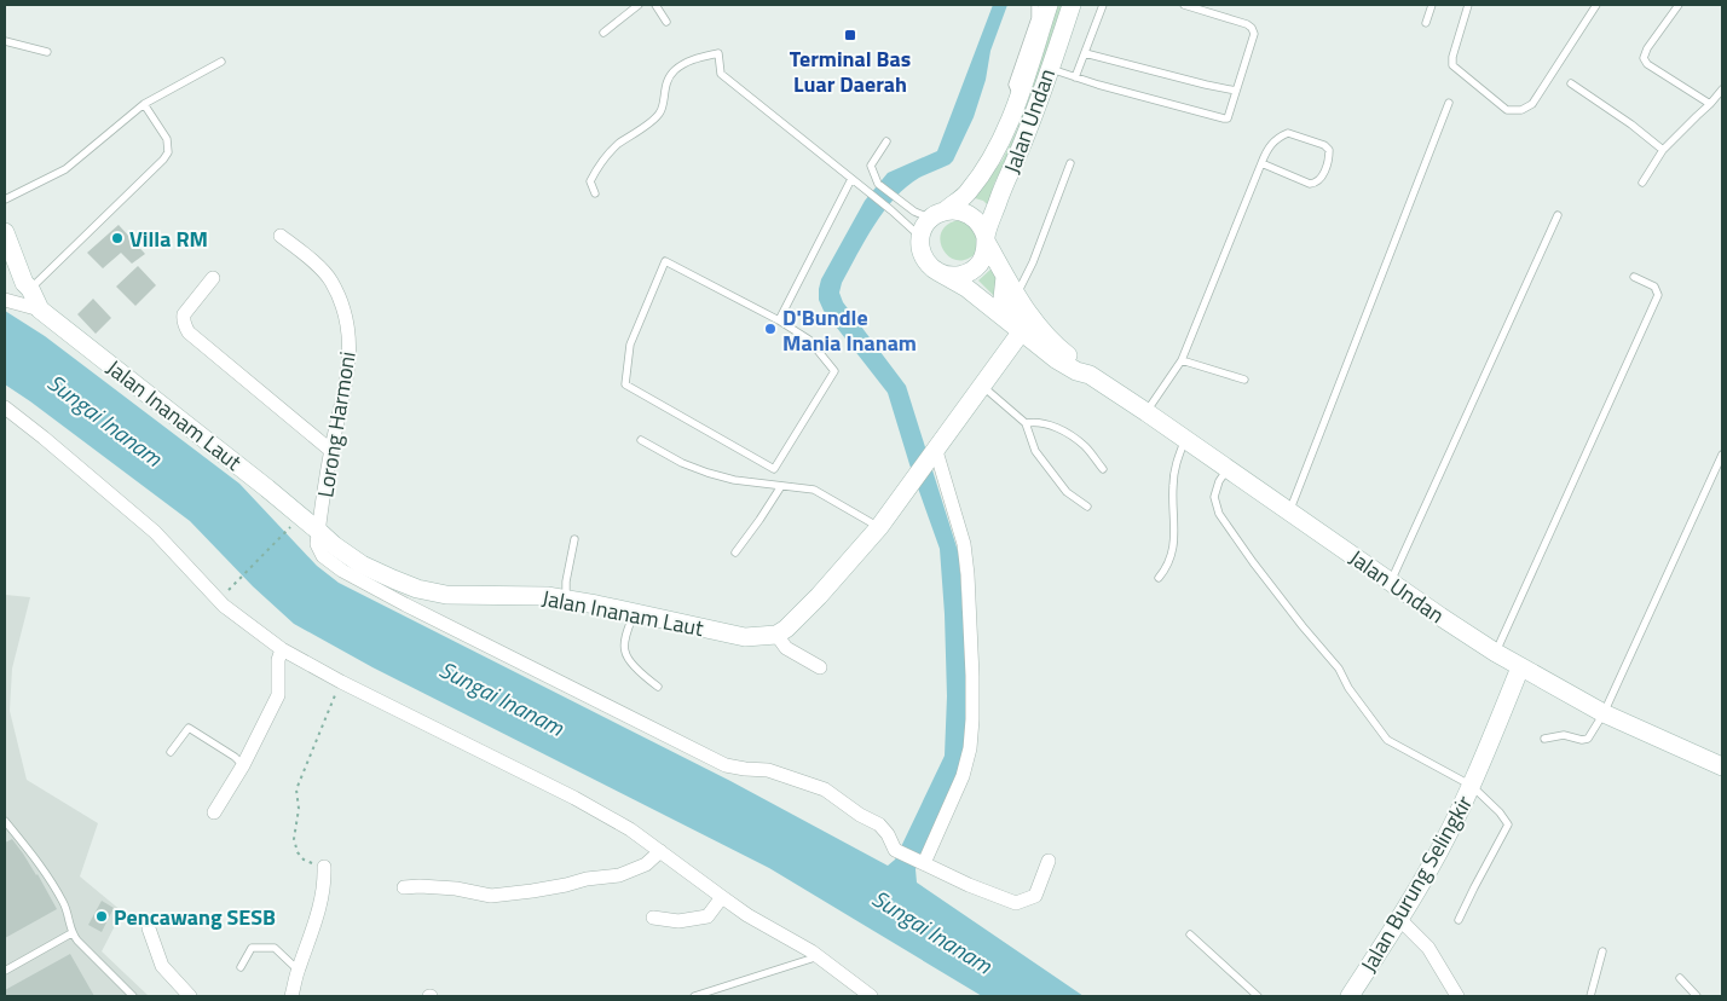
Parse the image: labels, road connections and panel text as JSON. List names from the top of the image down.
{
  "streets": {
    "street": [
      "Jalan Undan",
      "Jalan Inanam Laut",
      "Lorong Harmoni",
      "Jalan Burung Selingkir"
    ]
  },
  "crossings": [
    ["Jalan Undan", "Jalan Burung Selingkir"],
    ["Jalan Inanam Laut", "Lorong Harmoni"]
  ],
  "water": ["Sungai Inanam"],
  "places": {
    "transit": ["Terminal Bas Luar Daerah"],
    "other": ["Villa RM", "D'Bundle Mania Inanam", "Pencawang SESB"]
  }
}
